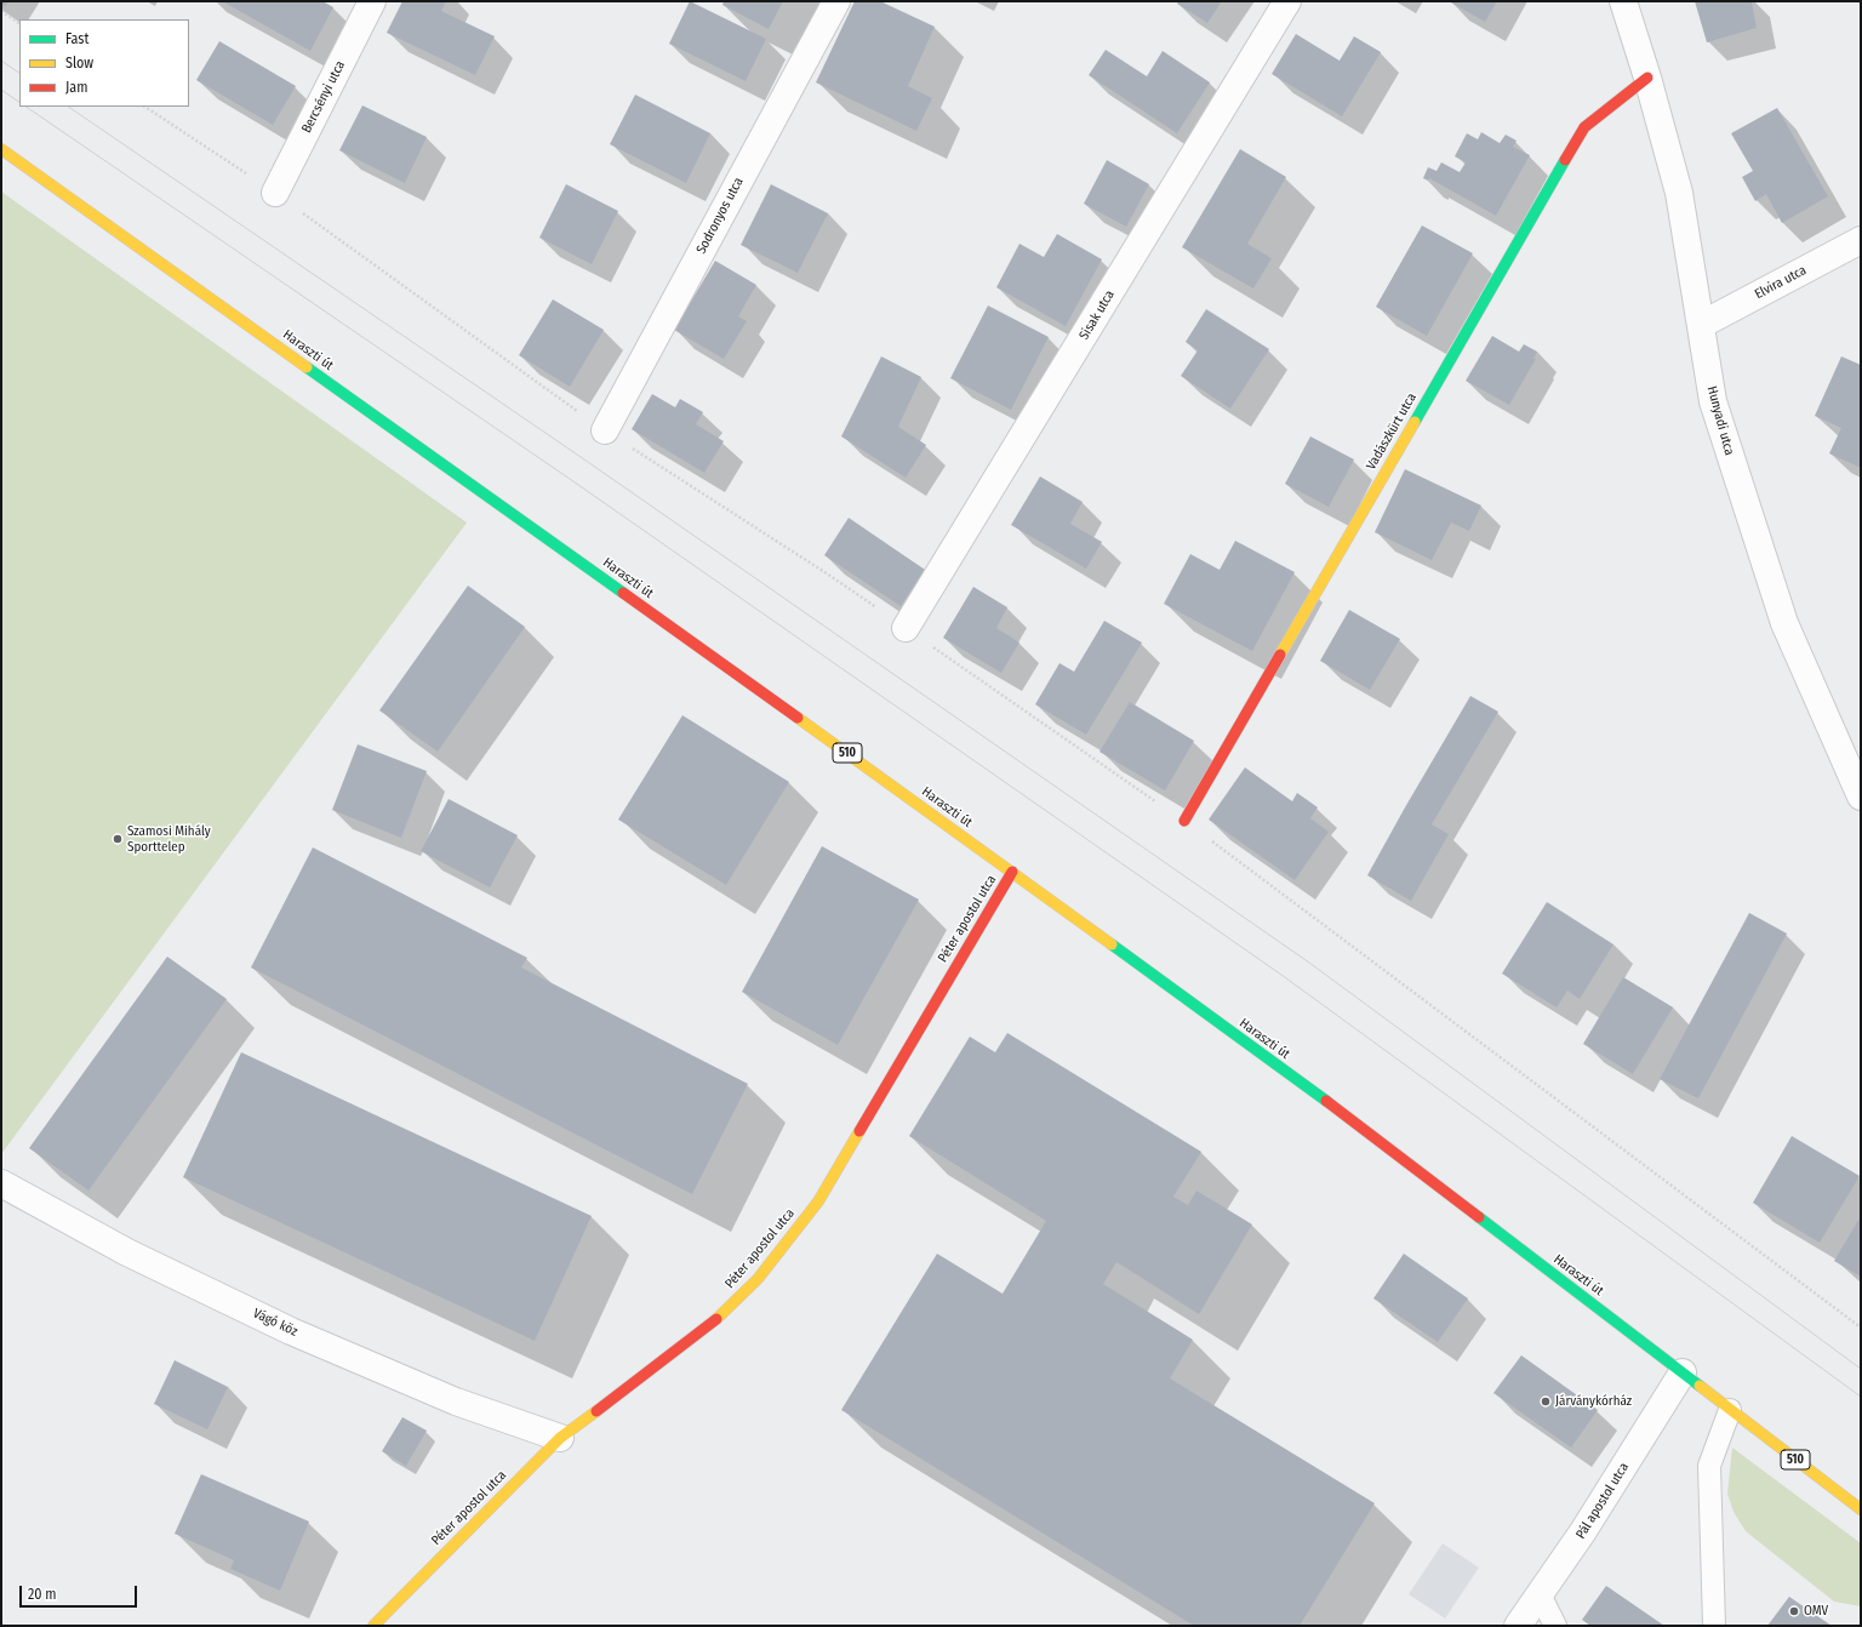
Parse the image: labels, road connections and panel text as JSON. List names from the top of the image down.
{
  "streets": {
    "main road": [
      "Haraszti út",
      "Vadászkürt utca",
      "510",
      "Péter apostol utca"
    ],
    "street": [
      "Bercsényi utca",
      "Sodronyos utca",
      "Elvira utca",
      "Sisak utca",
      "Hunyadi utca",
      "Vágó köz",
      "Pál apostol utca"
    ]
  },
  "crossings": [
    ["Elvira utca", "Hunyadi utca"],
    ["Haraszti út", "Péter apostol utca"],
    ["Haraszti út", "Pál apostol utca"],
    ["Hunyadi utca", "Vadászkürt utca"],
    ["Péter apostol utca", "Vágó köz"]
  ],
  "places": ["Szamosi Mihály Sporttelep", "Járványkórház", "OMV"],
  "legend": ["Fast", "Slow", "Jam"],
  "scale_bar": "20 m"
}
